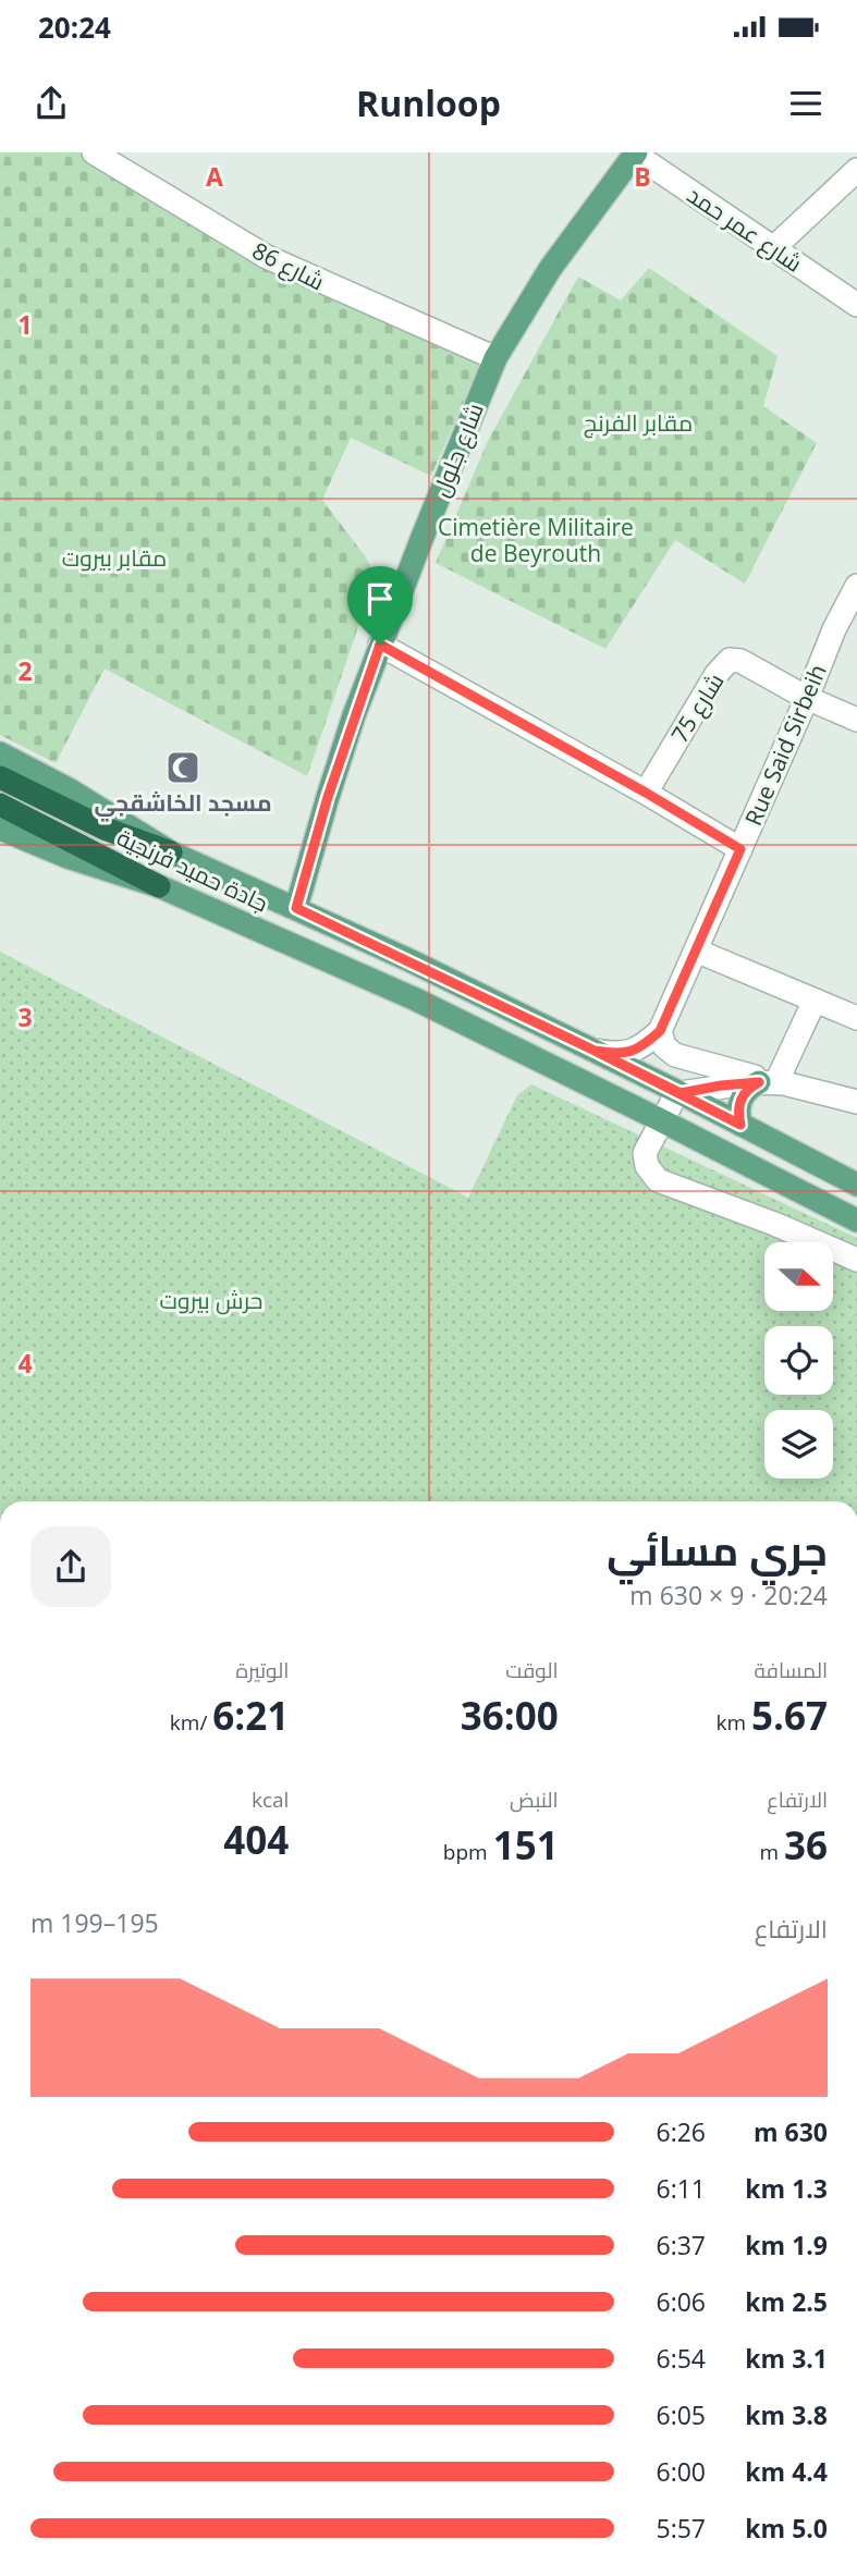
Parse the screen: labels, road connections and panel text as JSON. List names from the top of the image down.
{
  "streets": {
    "highway": ["جادة حميد فرنجية"],
    "main road": ["شارع جلول"],
    "street": [
      "شارع عمر حمد",
      "شارع 86",
      "شارع 75",
      "Rue Said Sirbeih"
    ]
  },
  "crossings": [
    ["شارع عمر حمد", "شارع جلول"],
    ["شارع 86", "شارع جلول"],
    ["شارع جلول", "جادة حميد فرنجية"],
    ["شارع 75", "Rue Said Sirbeih"]
  ],
  "parks": [
    "مقابر الفرنج",
    "Cimetière Militaire de Beyrouth",
    "مقابر بيروت",
    "حرش بيروت"
  ],
  "places": {
    "mosque": ["مسجد الخاشقجي"]
  },
  "north": "right",
  "page": {
    "status": "20:24",
    "header": "Runloop",
    "heading": ["جري مسائي", "20:24 · 9 × 630 m"],
    "stats": [
      ["المسافة", "5.67 km"],
      ["الوقت", "36:00"],
      ["الوتيرة", "6:21 /km"],
      ["الارتفاع", "36 m"],
      ["النبض", "151 bpm"],
      ["kcal", "404"]
    ],
    "chart": ["الارتفاع", "195–199 m"],
    "list": [
      {
        "name": "630 m",
        "note": "6:26"
      },
      {
        "name": "1.3 km",
        "note": "6:11"
      },
      {
        "name": "1.9 km",
        "note": "6:37"
      },
      {
        "name": "2.5 km",
        "note": "6:06"
      },
      {
        "name": "3.1 km",
        "note": "6:54"
      },
      {
        "name": "3.8 km",
        "note": "6:05"
      },
      {
        "name": "4.4 km",
        "note": "6:00"
      },
      {
        "name": "5.0 km",
        "note": "5:57"
      }
    ]
  },
  "grid": {
    "columns": ["A", "B"],
    "rows": [
      "1",
      "2",
      "3",
      "4"
    ]
  }
}
